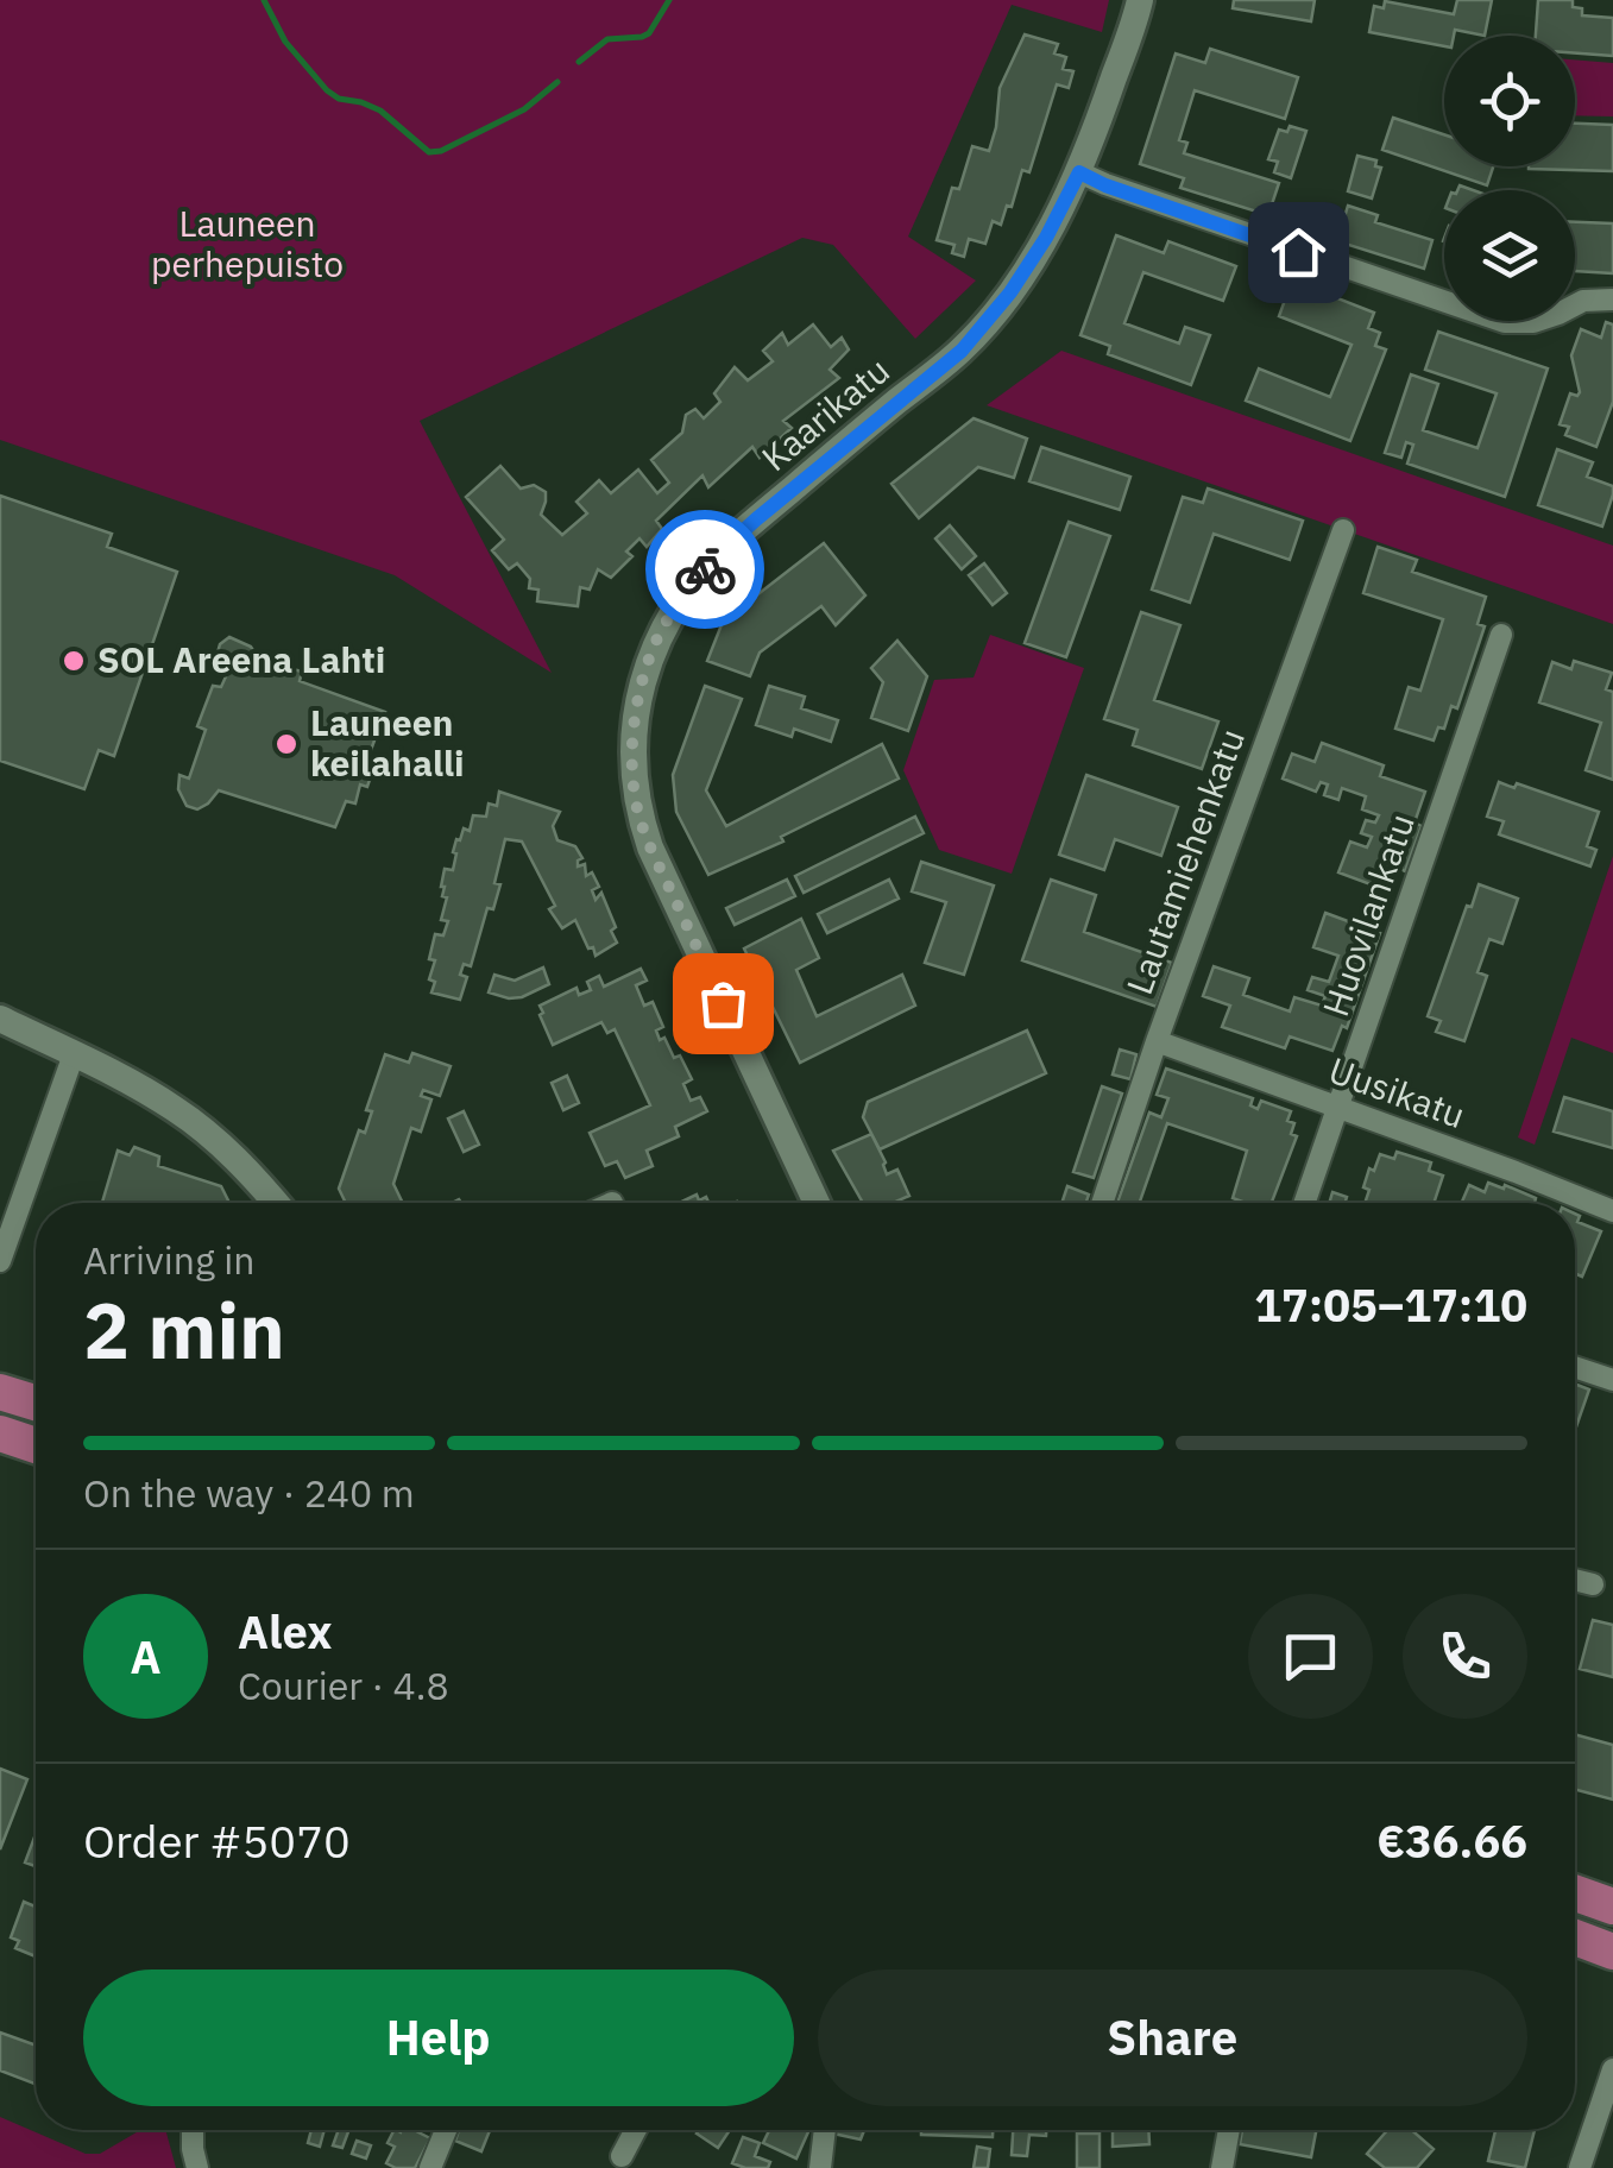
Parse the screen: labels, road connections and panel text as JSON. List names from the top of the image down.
{
  "streets": {
    "street": [
      "Kaarikatu",
      "Lautamiehenkatu",
      "Huovilankatu",
      "Uusikatu"
    ]
  },
  "crossings": [
    ["Lautamiehenkatu", "Uusikatu"],
    ["Huovilankatu", "Uusikatu"]
  ],
  "parks": ["Launeen perhepuisto"],
  "places": ["SOL Areena Lahti", "Launeen keilahalli"],
  "page": {
    "heading": ["2 min", "Arriving in", "17:05–17:10"],
    "panel": [
      "Alex",
      "Courier · 4.8",
      "Order #5070",
      "€36.66"
    ],
    "bar": "On the way · 240 m",
    "round": "A",
    "buttons": ["Help", "Share"]
  }
}
